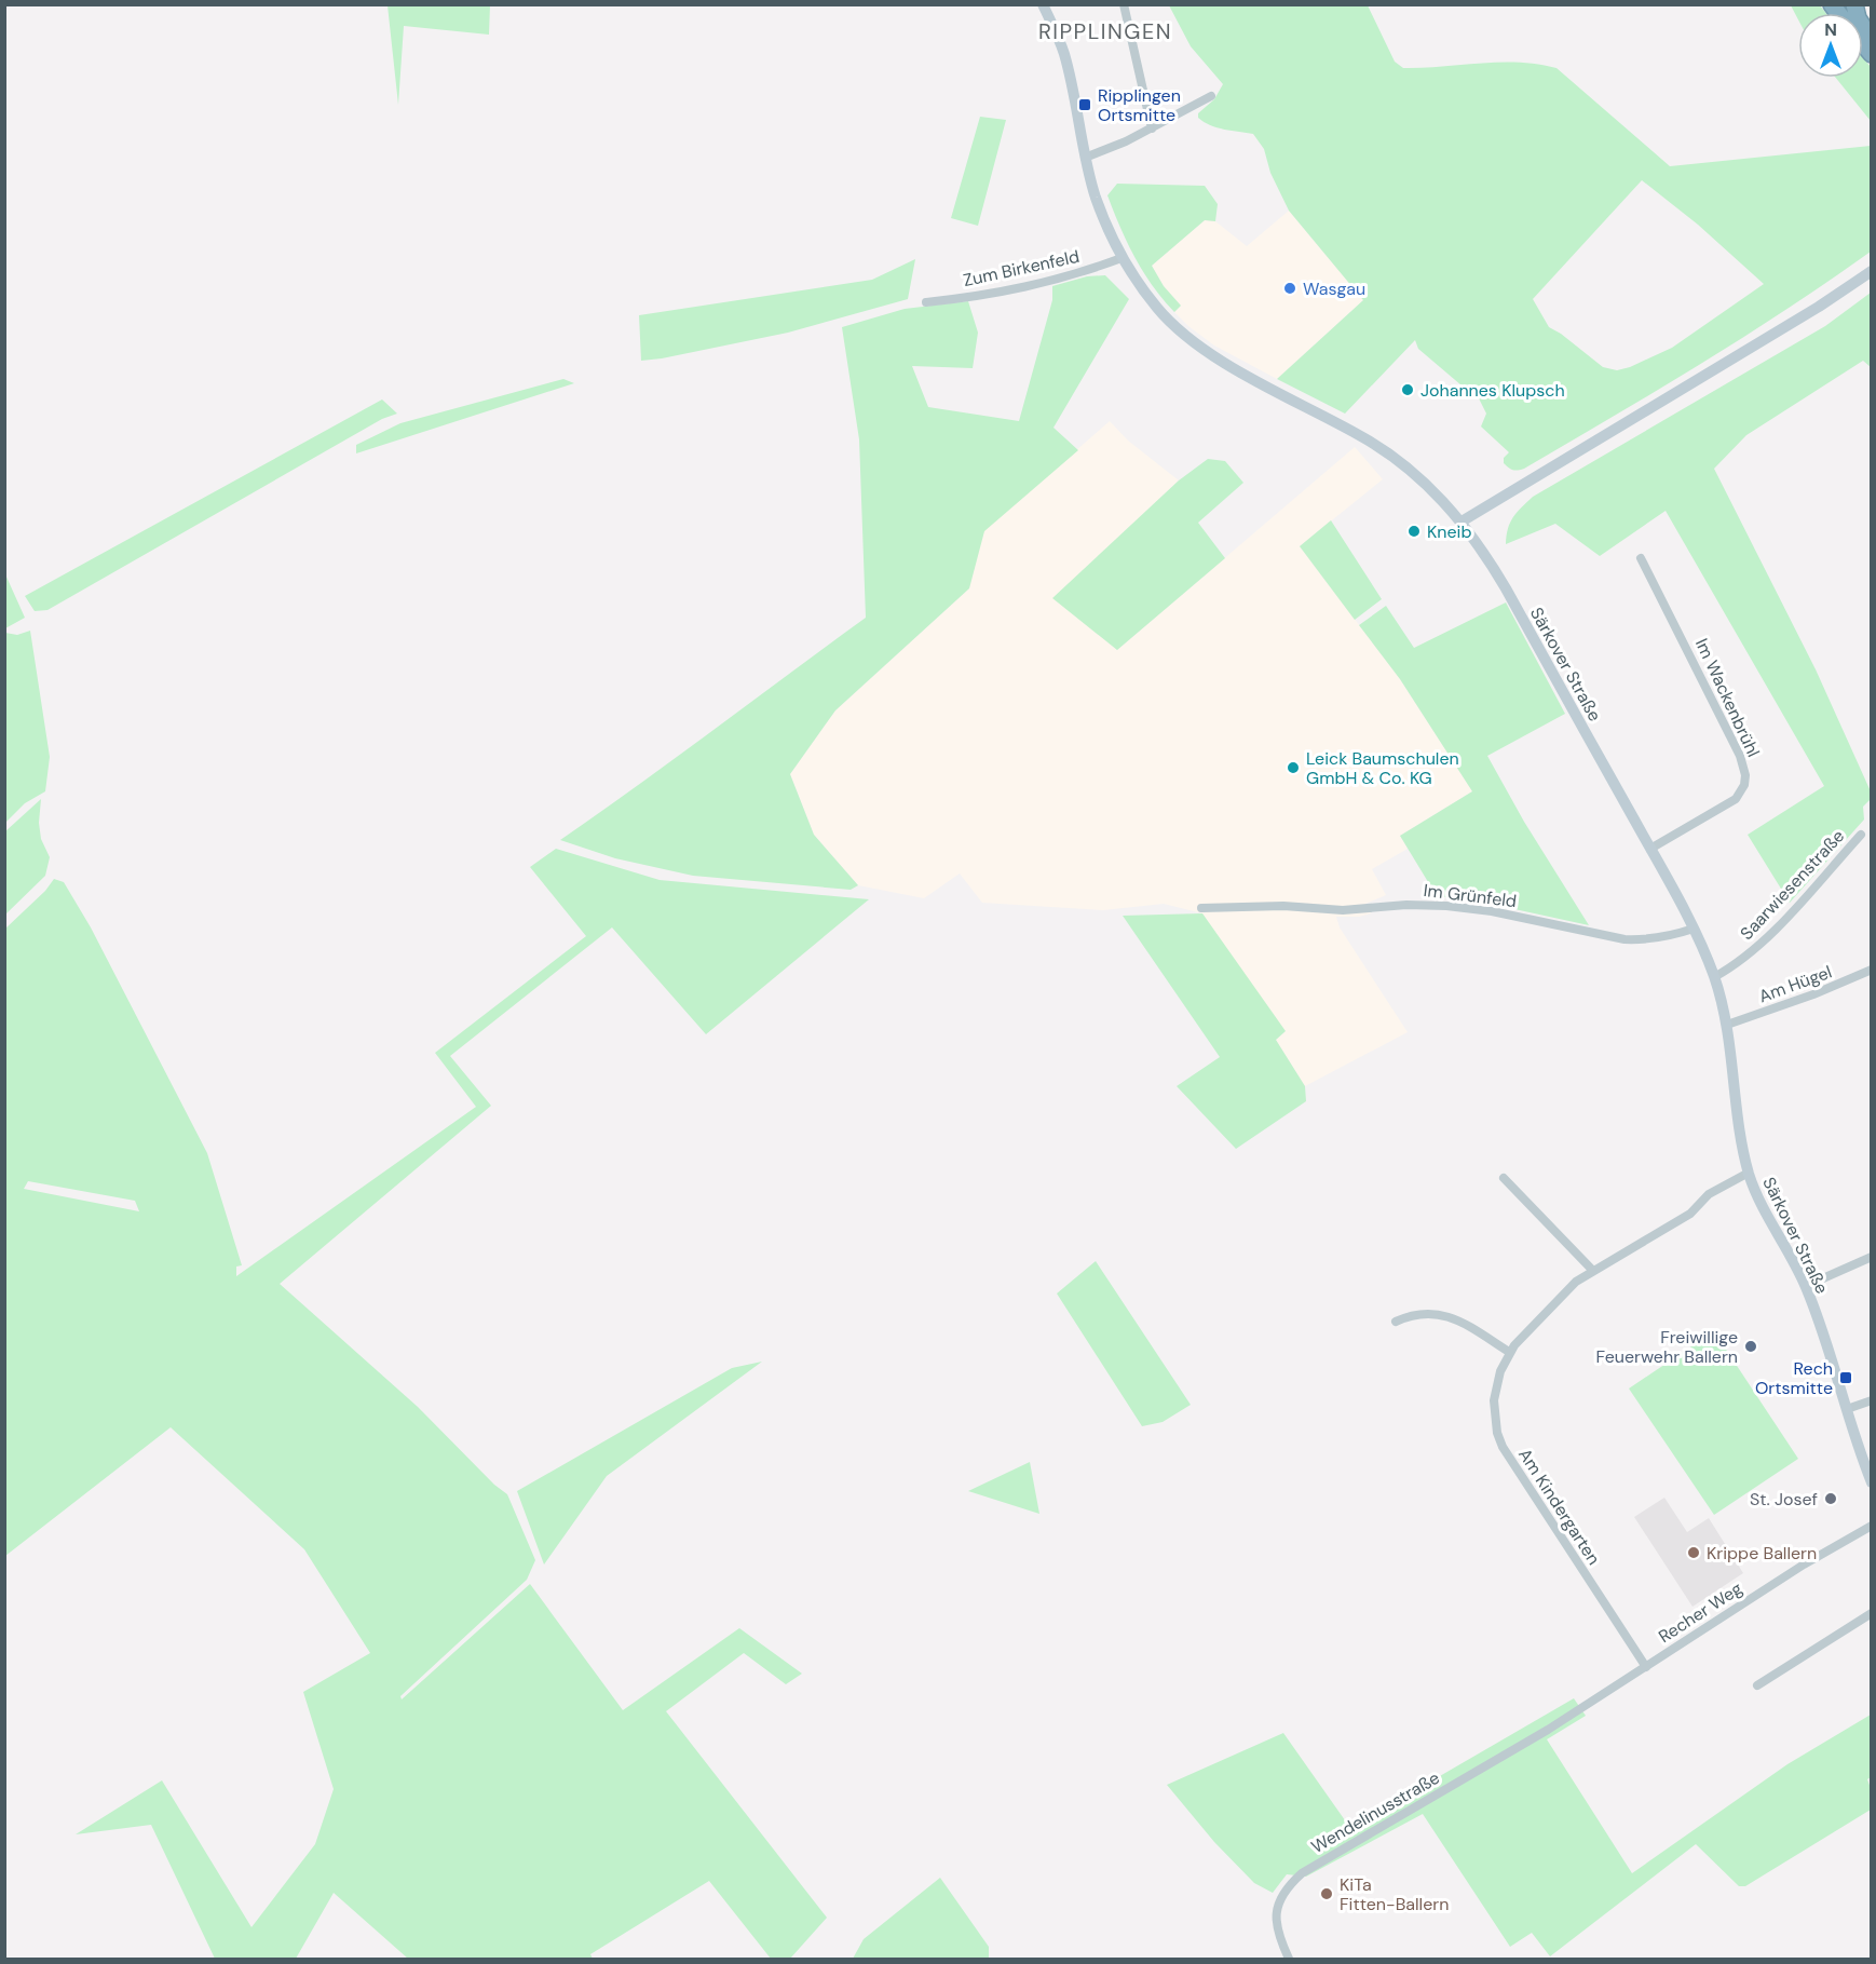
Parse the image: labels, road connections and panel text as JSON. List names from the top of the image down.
{
  "streets": {
    "main road": ["Särkover Straße"],
    "street": [
      "Zum Birkenfeld",
      "Im Wackenbrühl",
      "Saarwiesenstraße",
      "Im Grünfeld",
      "Am Hügel",
      "Am Kindergarten",
      "Recher Weg",
      "Wendelinusstraße"
    ]
  },
  "crossings": [
    ["Zum Birkenfeld", "Särkover Straße"],
    ["Särkover Straße", "Im Wackenbrühl"],
    ["Särkover Straße", "Saarwiesenstraße"],
    ["Särkover Straße", "Im Grünfeld"],
    ["Särkover Straße", "Am Hügel"],
    ["Särkover Straße", "Am Kindergarten"],
    ["Am Kindergarten", "Recher Weg"],
    ["Recher Weg", "Wendelinusstraße"]
  ],
  "districts": ["RIPPLINGEN"],
  "places": {
    "transit": ["Ripplingen Ortsmitte", "Rech Ortsmitte"],
    "other": [
      "Wasgau",
      "Johannes Klupsch",
      "Kneib",
      "Leick Baumschulen GmbH & Co. KG",
      "Freiwillige Feuerwehr Ballern",
      "St. Josef",
      "Krippe Ballern",
      "KiTa Fitten-Ballern"
    ]
  },
  "north": "top"
}
